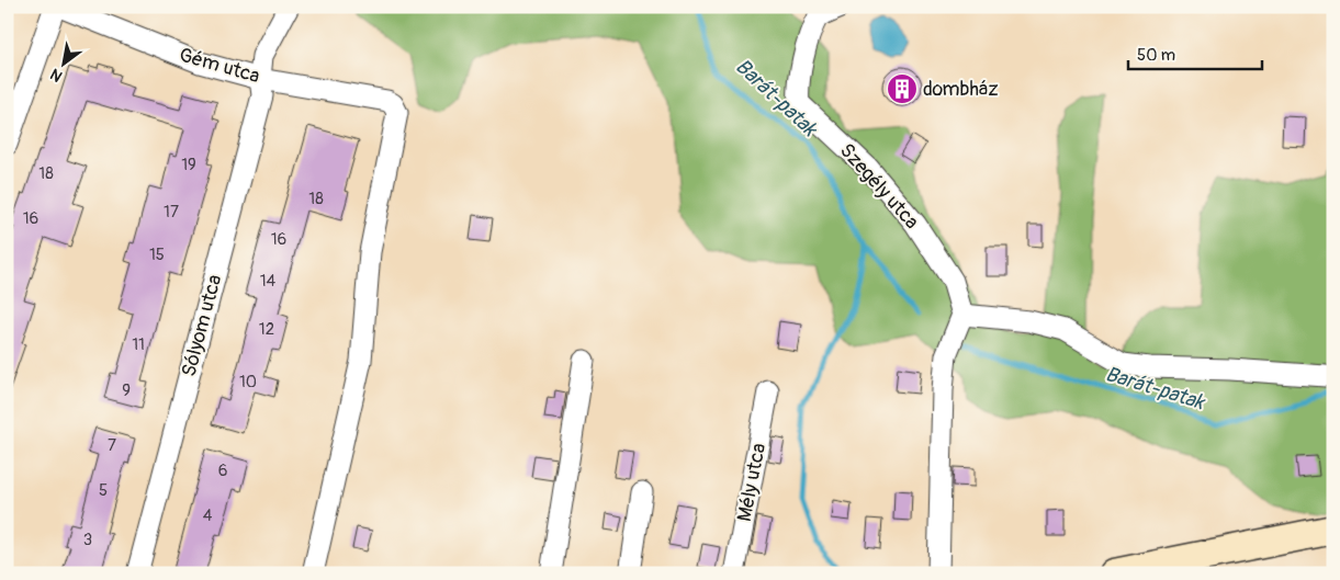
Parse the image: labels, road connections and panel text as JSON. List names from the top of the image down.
{
  "streets": {
    "street": [
      "Gém utca",
      "Szegély utca",
      "Sólyom utca",
      "Mély utca"
    ]
  },
  "crossings": [
    ["Gém utca", "Sólyom utca"]
  ],
  "water": ["Barát-patak"],
  "places": {
    "building": ["dombház"]
  },
  "house_numbers": [
    "19",
    "18",
    "18",
    "17",
    "16",
    "16",
    "15",
    "14",
    "12",
    "11",
    "10",
    "9",
    "7",
    "6",
    "5",
    "4",
    "3"
  ],
  "scale_bar": "50 m",
  "north": "bottom left"
}
